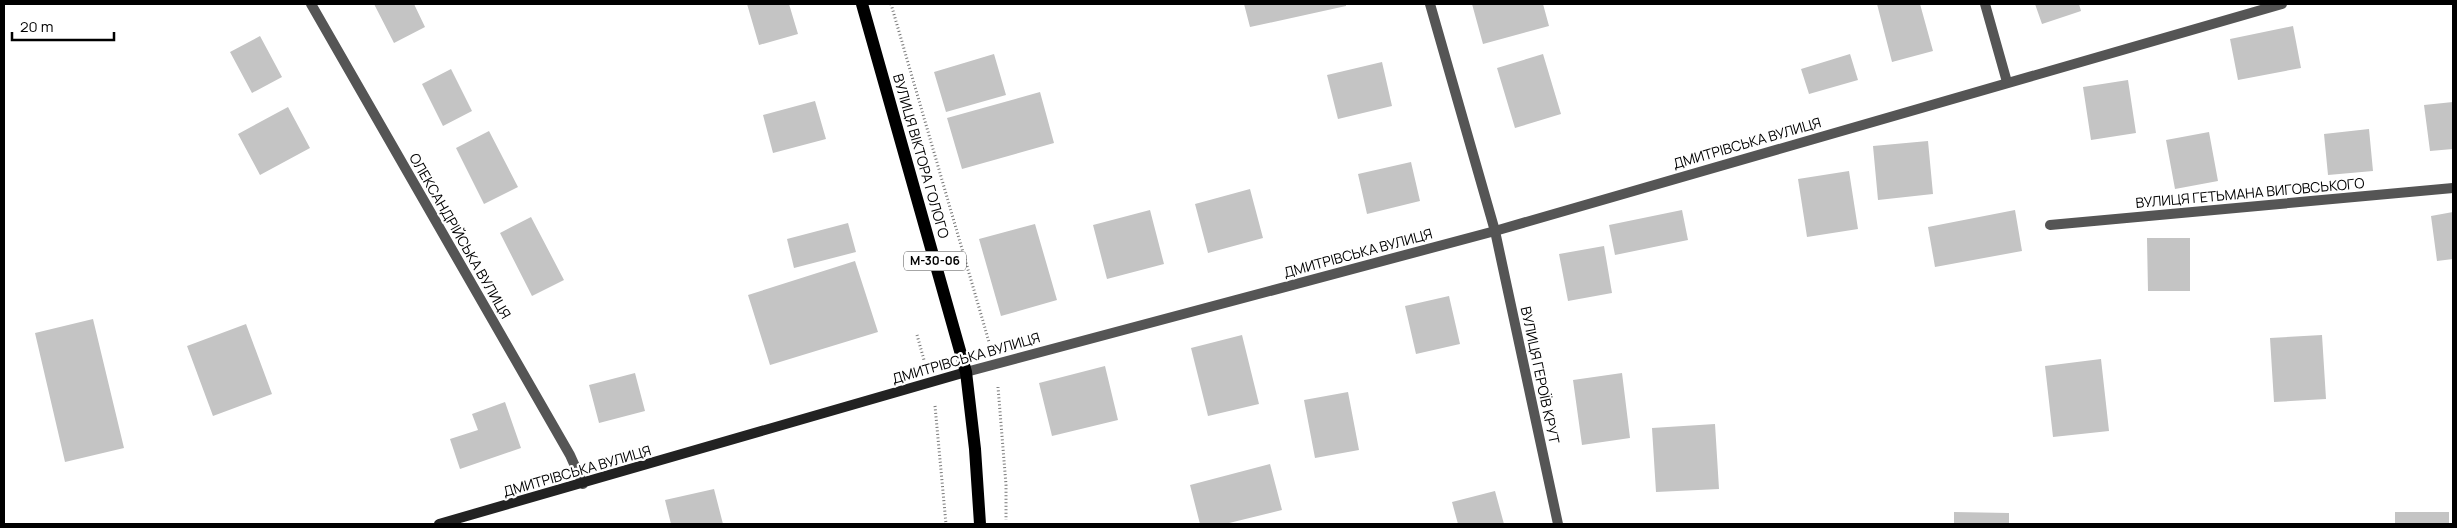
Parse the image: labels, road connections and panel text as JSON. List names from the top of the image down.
{
  "streets": {
    "main road": ["ДМИТРІВСЬКА ВУЛИЦЯ", "ВУЛИЦЯ ВІКТОРА ГОЛОГО", "М-30-06"],
    "street": ["ВУЛИЦЯ ГЕТЬМАНА ВИГОВСЬКОГО", "ОЛЕКСАНДРІЙСЬКА ВУЛИЦЯ", "ВУЛИЦЯ ГЕРОЇВ КРУТ"]
  },
  "crossings": [
    ["ДМИТРІВСЬКА ВУЛИЦЯ", "ВУЛИЦЯ ВІКТОРА ГОЛОГО"],
    ["ДМИТРІВСЬКА ВУЛИЦЯ", "ОЛЕКСАНДРІЙСЬКА ВУЛИЦЯ"],
    ["ДМИТРІВСЬКА ВУЛИЦЯ", "ВУЛИЦЯ ГЕРОЇВ КРУТ"]
  ],
  "scale_bar": "20 m"
}
